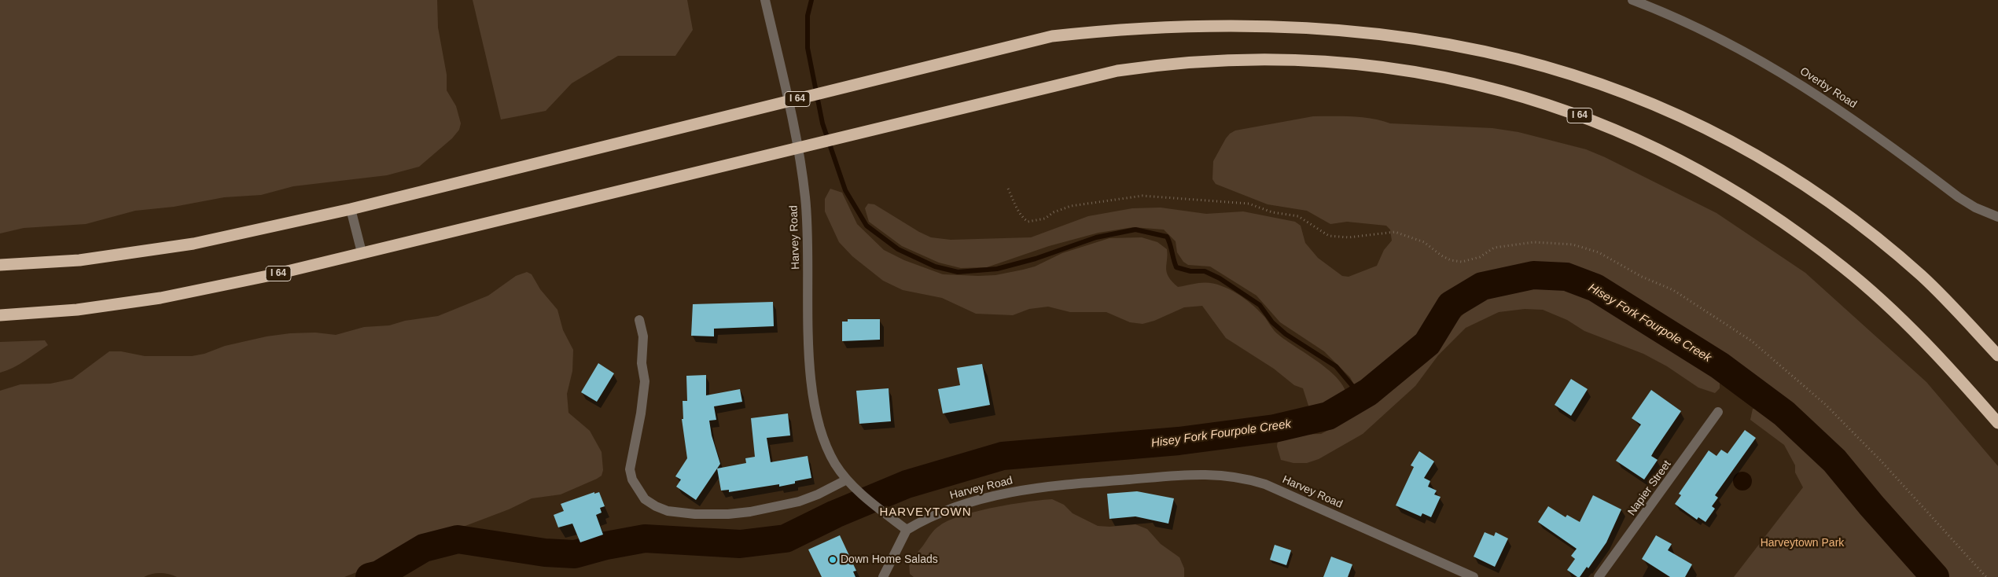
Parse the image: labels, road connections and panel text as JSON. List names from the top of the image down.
{
  "streets": {
    "highway": ["I 64"],
    "street": ["Overby Road", "Harvey Road", "Napier Street"]
  },
  "districts": ["HARVEYTOWN"],
  "water": ["Hisey Fork Fourpole Creek"],
  "parks": ["Harveytown Park"],
  "places": ["Down Home Salads"]
}
